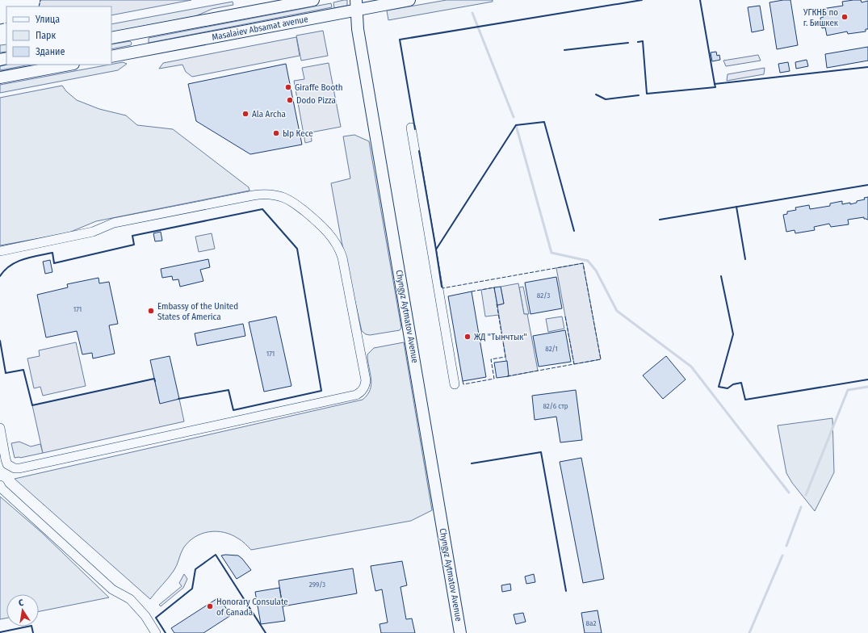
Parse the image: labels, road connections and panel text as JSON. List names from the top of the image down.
{
  "streets": {
    "main road": ["Masalaiev Absamat avenue", "Chyngyz Aytmatov Avenue"]
  },
  "crossings": [
    ["Masalaiev Absamat avenue", "Chyngyz Aytmatov Avenue"]
  ],
  "places": [
    "УГКНБ по г. Бишкек",
    "Giraffe Booth",
    "Dodo Pizza",
    "Ala Archa",
    "Ыр Кесе",
    "Embassy of the United States of America",
    "ЖД \"Тынчтык\"",
    "Honorary Consulate of Canada"
  ],
  "house_numbers": [
    "82/3",
    "171",
    "82/1",
    "171",
    "82/6 стр",
    "299/3",
    "8а2"
  ],
  "legend": ["Улица", "Парк", "Здание"],
  "north": "top"
}
